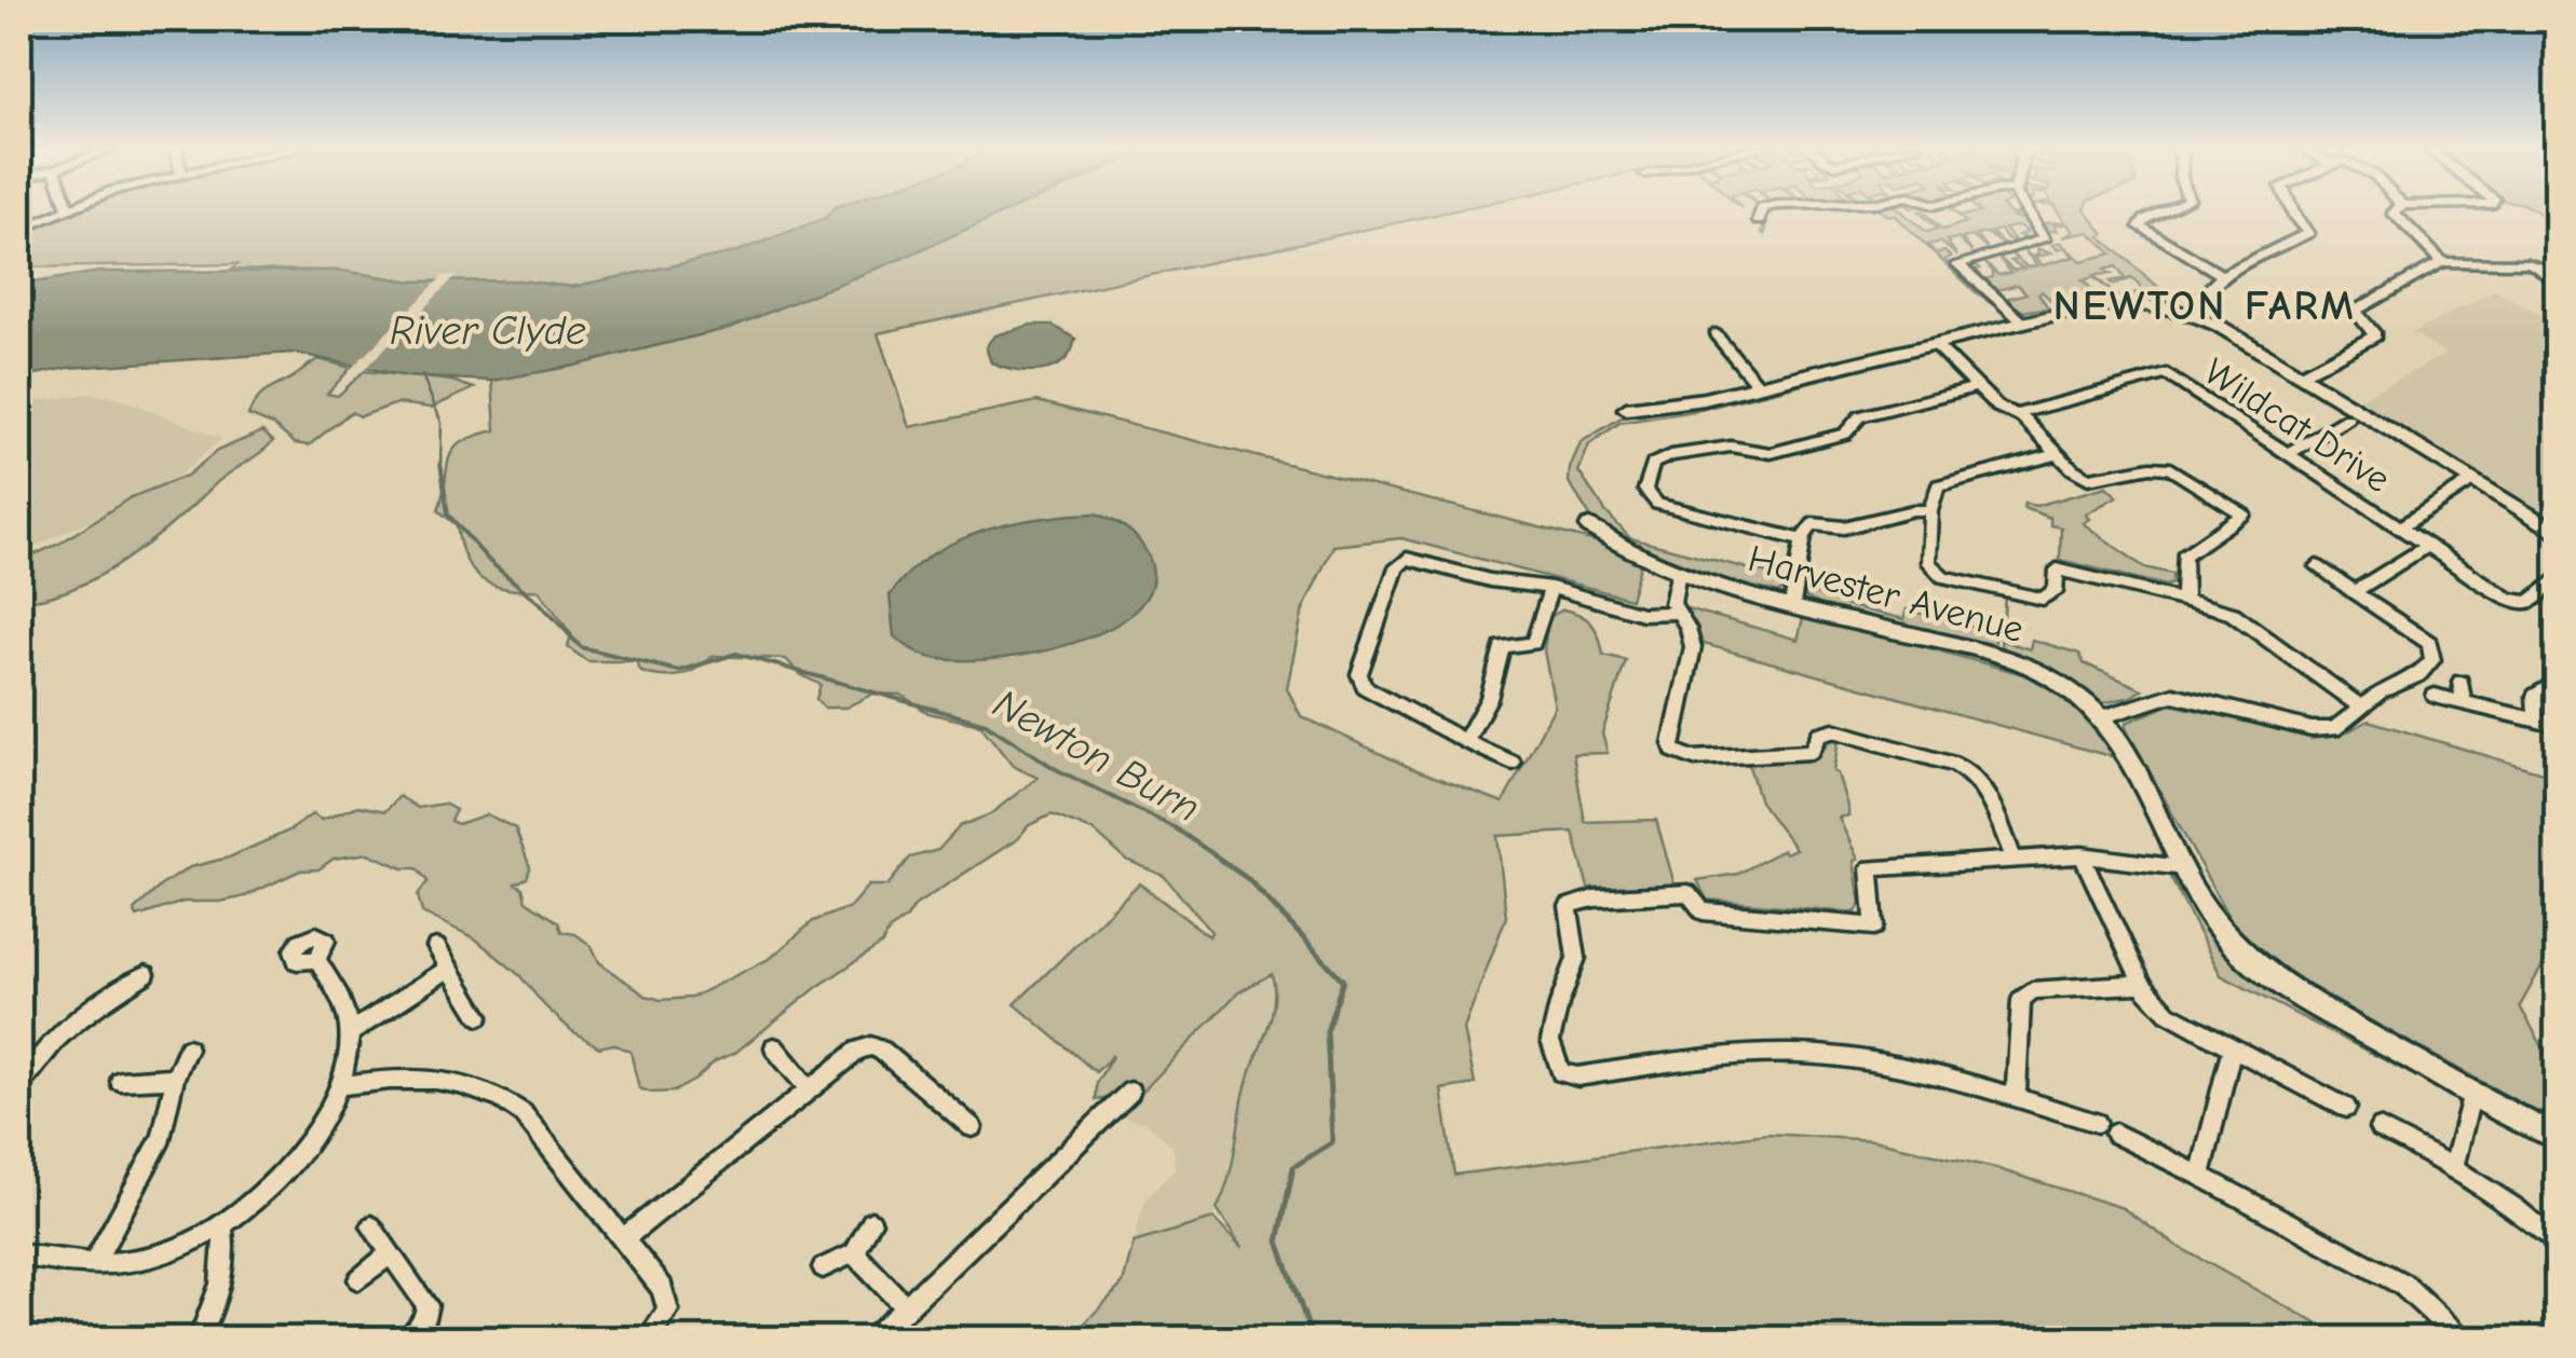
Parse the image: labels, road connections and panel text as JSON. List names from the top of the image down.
{
  "streets": {
    "street": ["Wildcat Drive", "Harvester Avenue"]
  },
  "districts": ["NEWTON FARM"],
  "water": ["River Clyde", "Newton Burn"]
}
